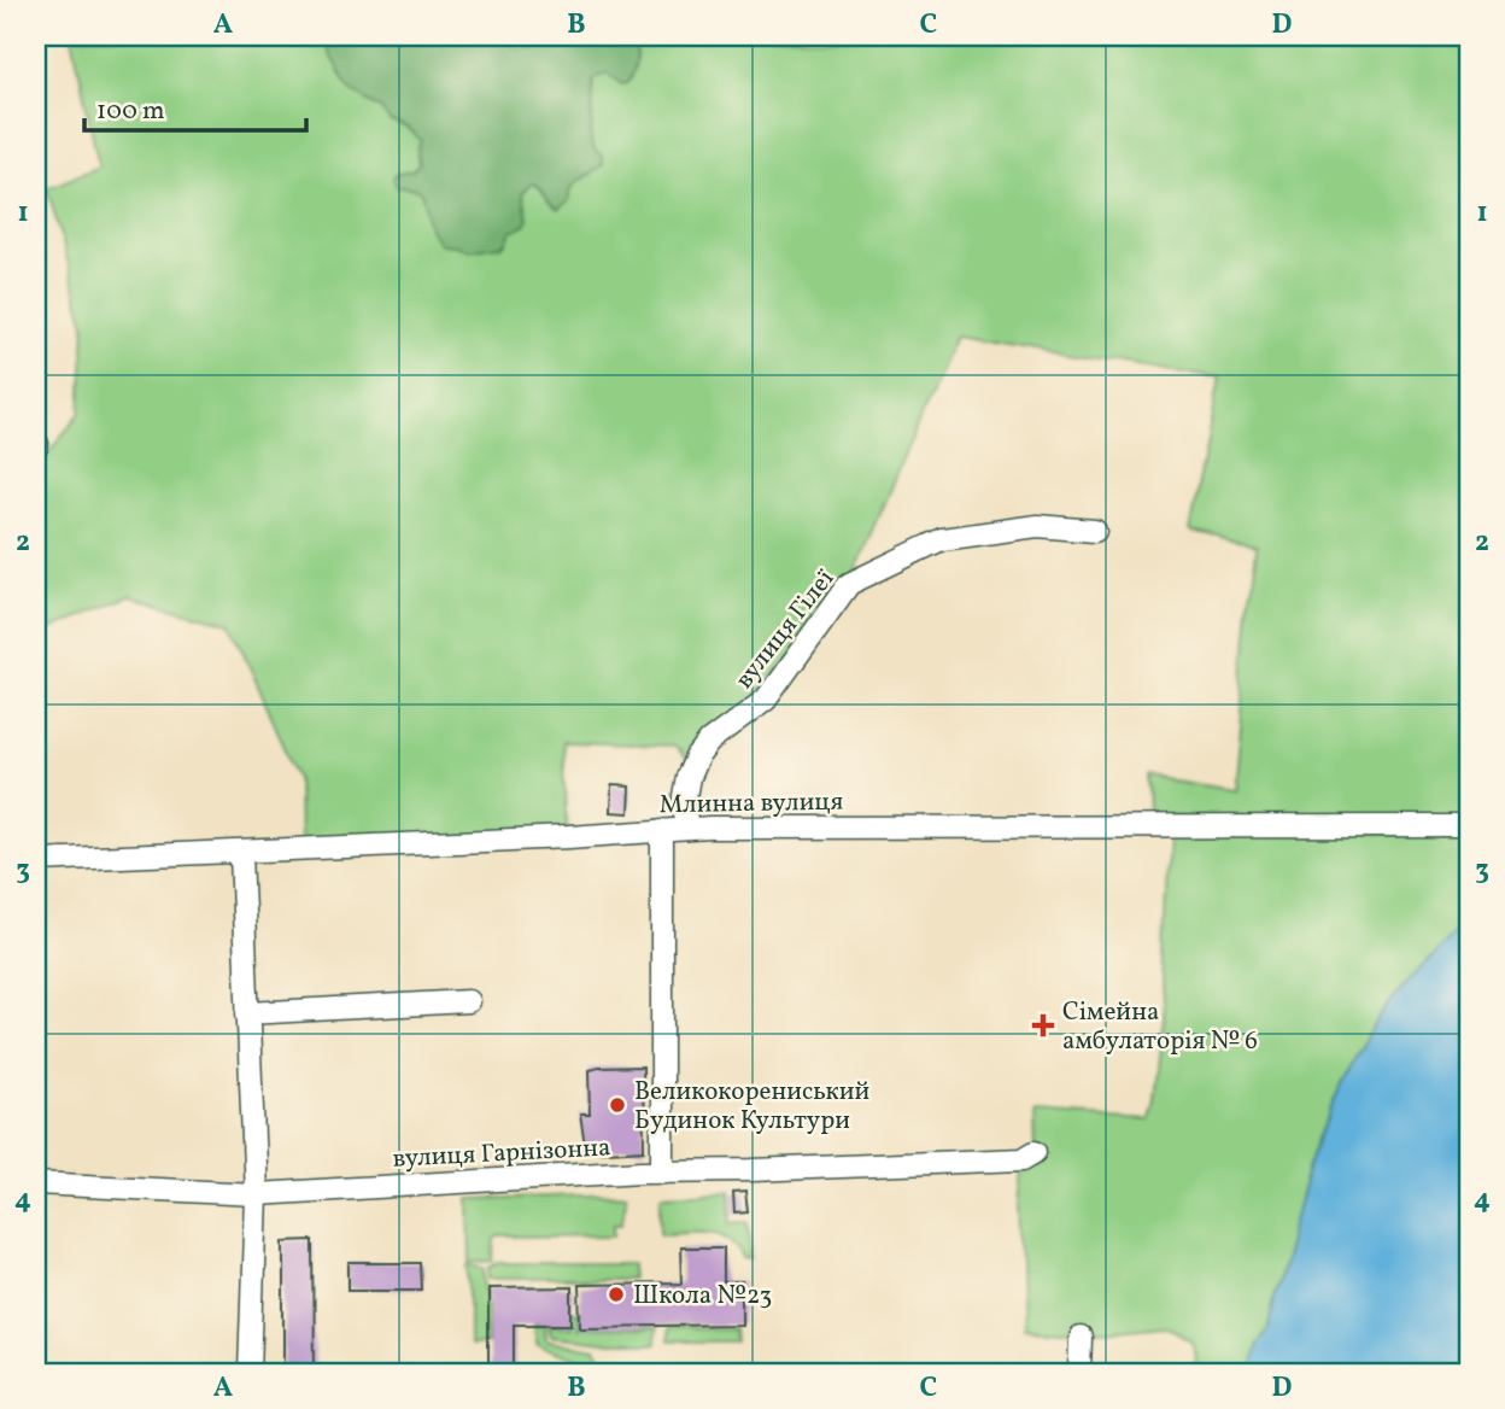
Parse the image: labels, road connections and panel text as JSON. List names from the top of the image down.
{
  "streets": {
    "street": ["вулиця Гілеї", "Млинна вулиця", "вулиця Гарнізонна"]
  },
  "crossings": [
    ["вулиця Гілеї", "Млинна вулиця"]
  ],
  "places": {
    "health": ["Сімейна амбулаторія № 6"],
    "other": ["Великокорениський Будинок Культури", "Школа №23"]
  },
  "scale_bar": "100 m",
  "grid": {
    "columns": [
      "A",
      "B",
      "C",
      "D"
    ],
    "rows": [
      "1",
      "2",
      "3",
      "4"
    ]
  }
}
